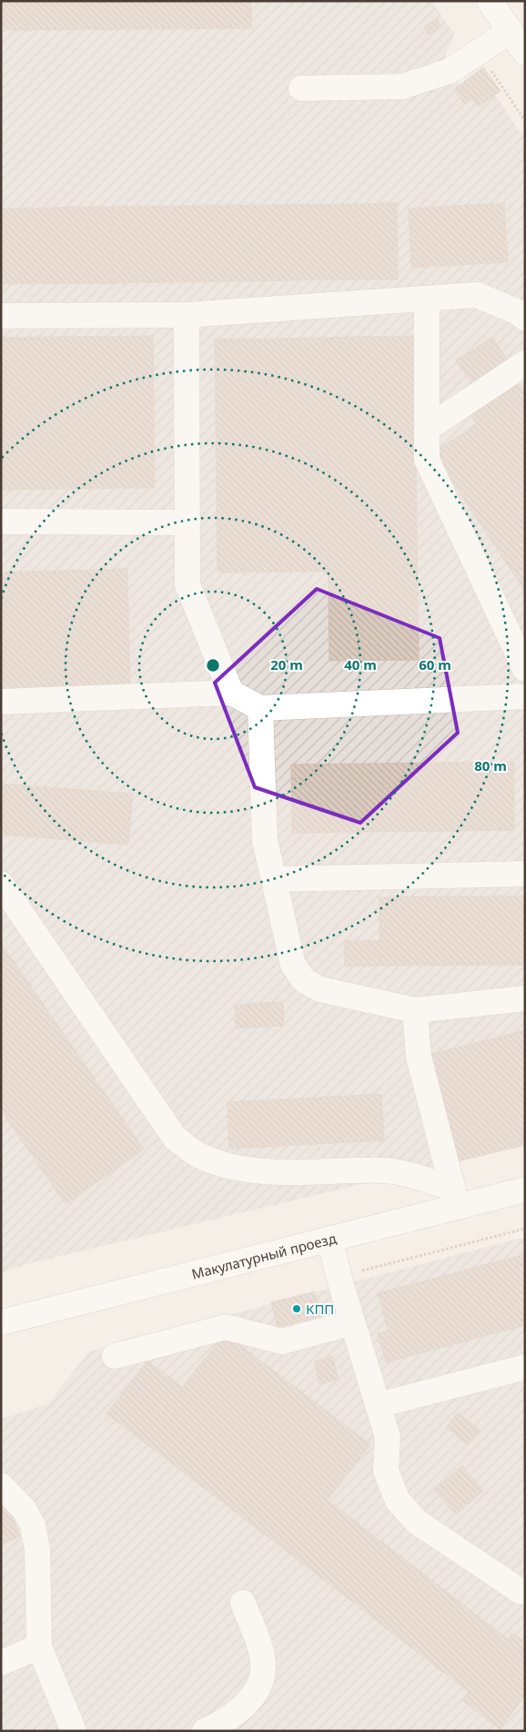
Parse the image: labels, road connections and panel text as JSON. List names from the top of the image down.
{
  "streets": {
    "street": ["Макулатурный проезд"]
  },
  "places": ["КПП"],
  "rings": [
    "20 m",
    "40 m",
    "60 m",
    "80 m"
  ]
}
